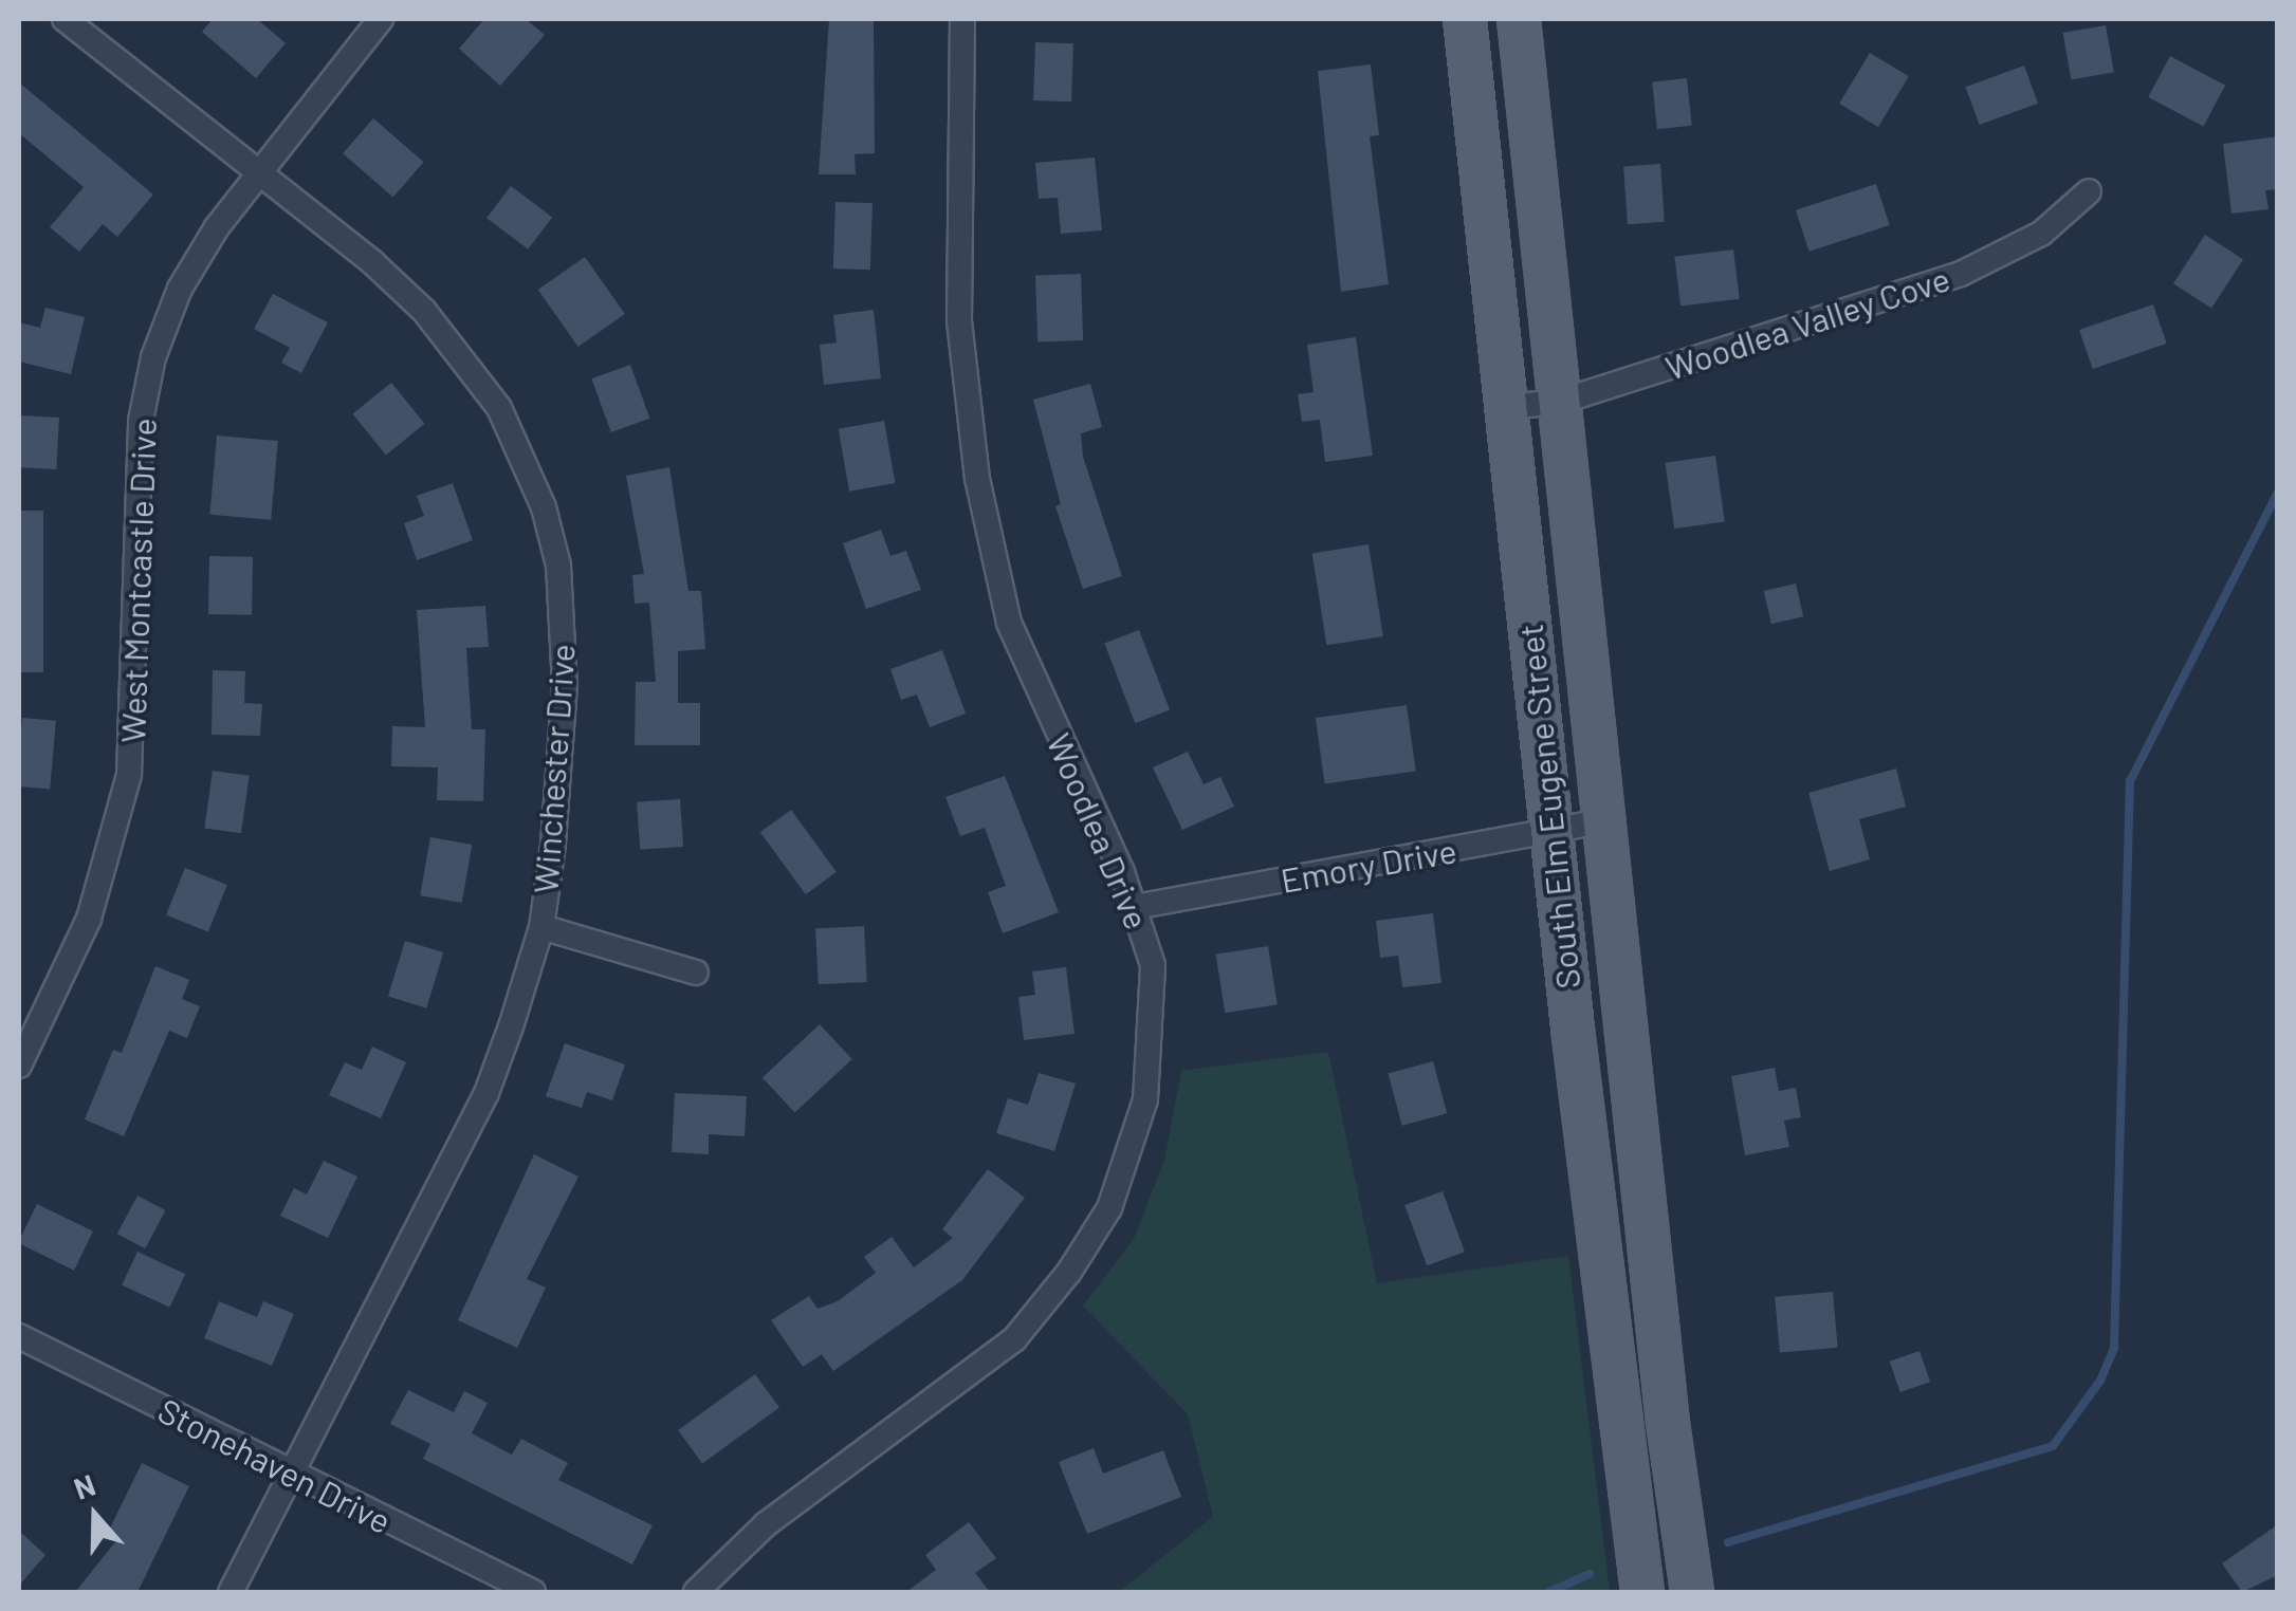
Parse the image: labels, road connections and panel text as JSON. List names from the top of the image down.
{
  "streets": {
    "main road": ["South Elm Eugene Street"],
    "street": [
      "Woodlea Valley Cove",
      "West Montcastle Drive",
      "Winchester Drive",
      "Woodlea Drive",
      "Emory Drive",
      "Stonehaven Drive"
    ]
  },
  "crossings": [
    ["Woodlea Valley Cove", "South Elm Eugene Street"],
    ["West Montcastle Drive", "Winchester Drive"],
    ["Winchester Drive", "Stonehaven Drive"],
    ["South Elm Eugene Street", "Emory Drive"],
    ["Woodlea Drive", "Emory Drive"]
  ],
  "north": "top"
}
